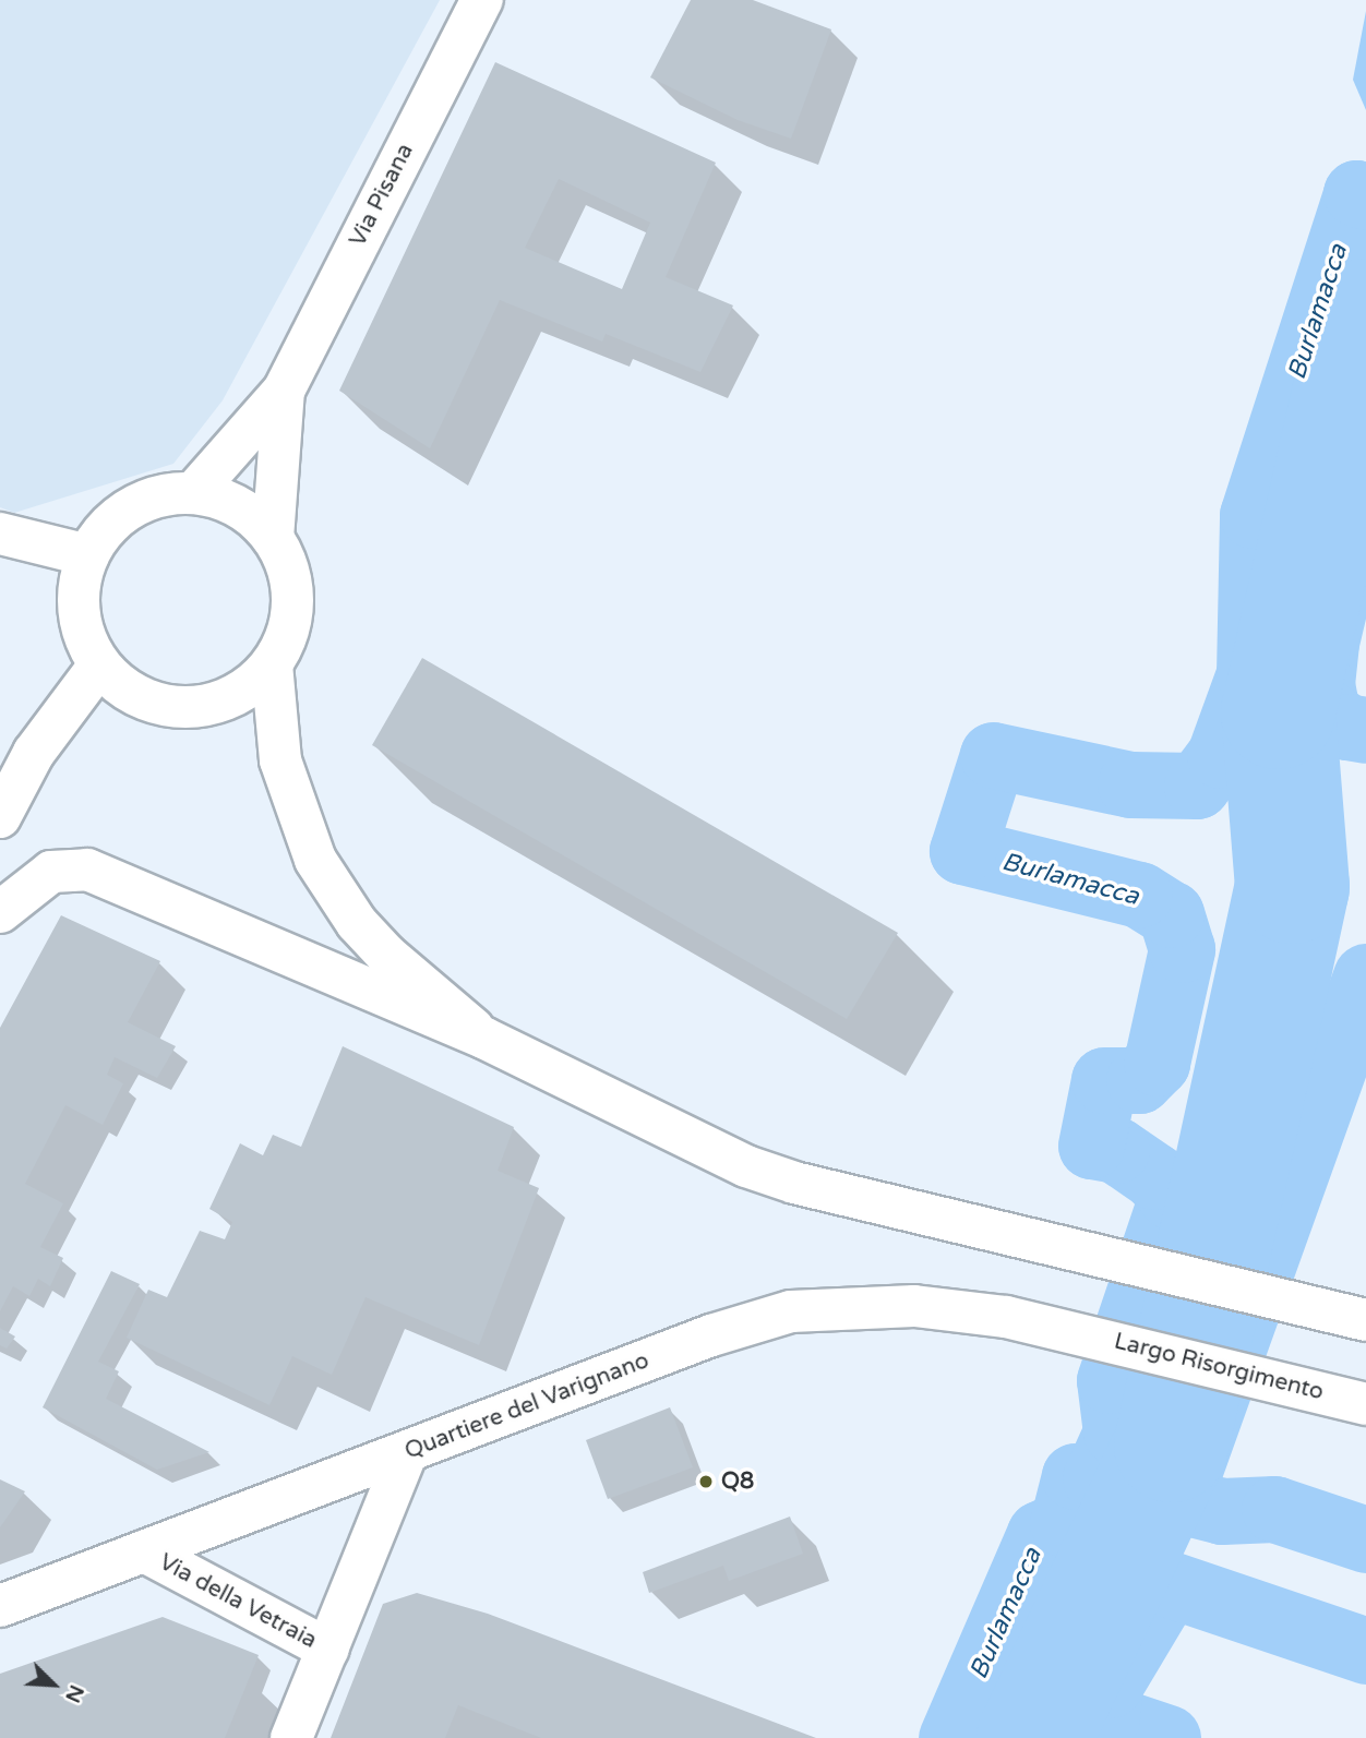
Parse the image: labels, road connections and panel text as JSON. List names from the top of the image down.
{
  "streets": {
    "main road": [
      "Via Pisana",
      "Largo Risorgimento",
      "Quartiere del Varignano",
      "Via della Vetraia"
    ]
  },
  "crossings": [
    ["Largo Risorgimento", "Quartiere del Varignano"],
    ["Quartiere del Varignano", "Via della Vetraia"]
  ],
  "water": ["Burlamacca"],
  "places": ["Q8"],
  "north": "bottom right"
}
